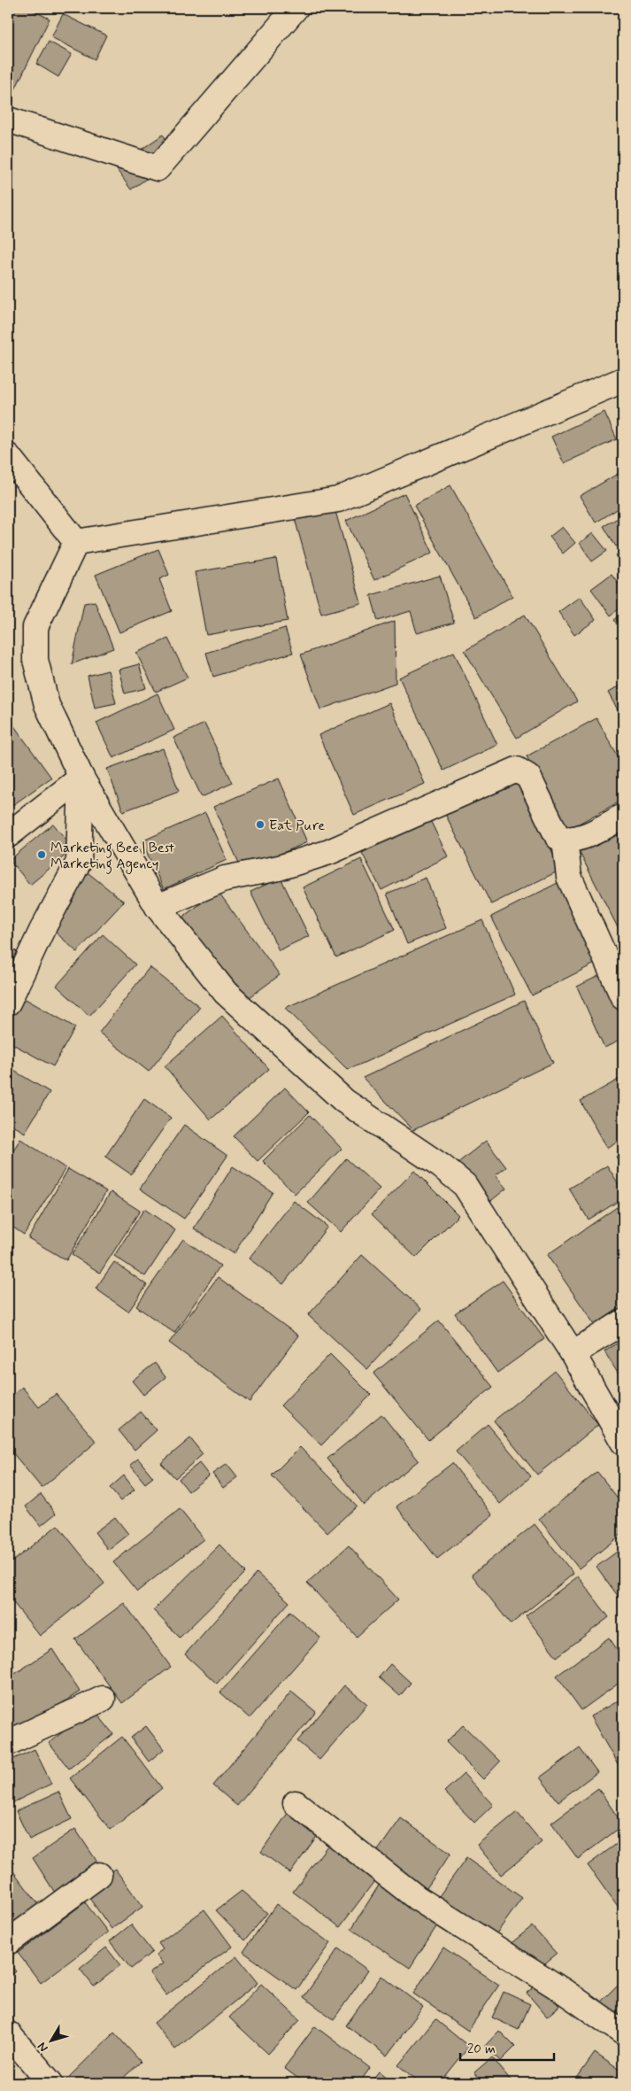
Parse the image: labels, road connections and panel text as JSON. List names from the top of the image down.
{
  "places": ["Eat Pure", "Marketing Bee | Best Marketing Agency"],
  "scale_bar": "20 m",
  "north": "bottom left"
}
